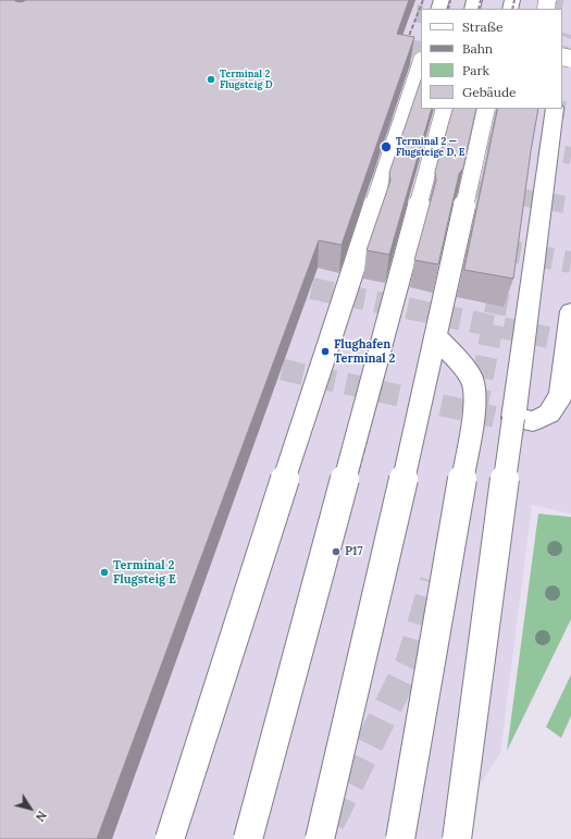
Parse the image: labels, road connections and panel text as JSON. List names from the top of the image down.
{
  "places": [
    "Terminal 2 Flugsteig D",
    "Terminal 2 — Flugsteige D, E",
    "Flughafen Terminal 2",
    "P17",
    "Terminal 2 Flugsteig E"
  ],
  "legend": [
    "Straße",
    "Bahn",
    "Park",
    "Gebäude"
  ],
  "north": "bottom right"
}
